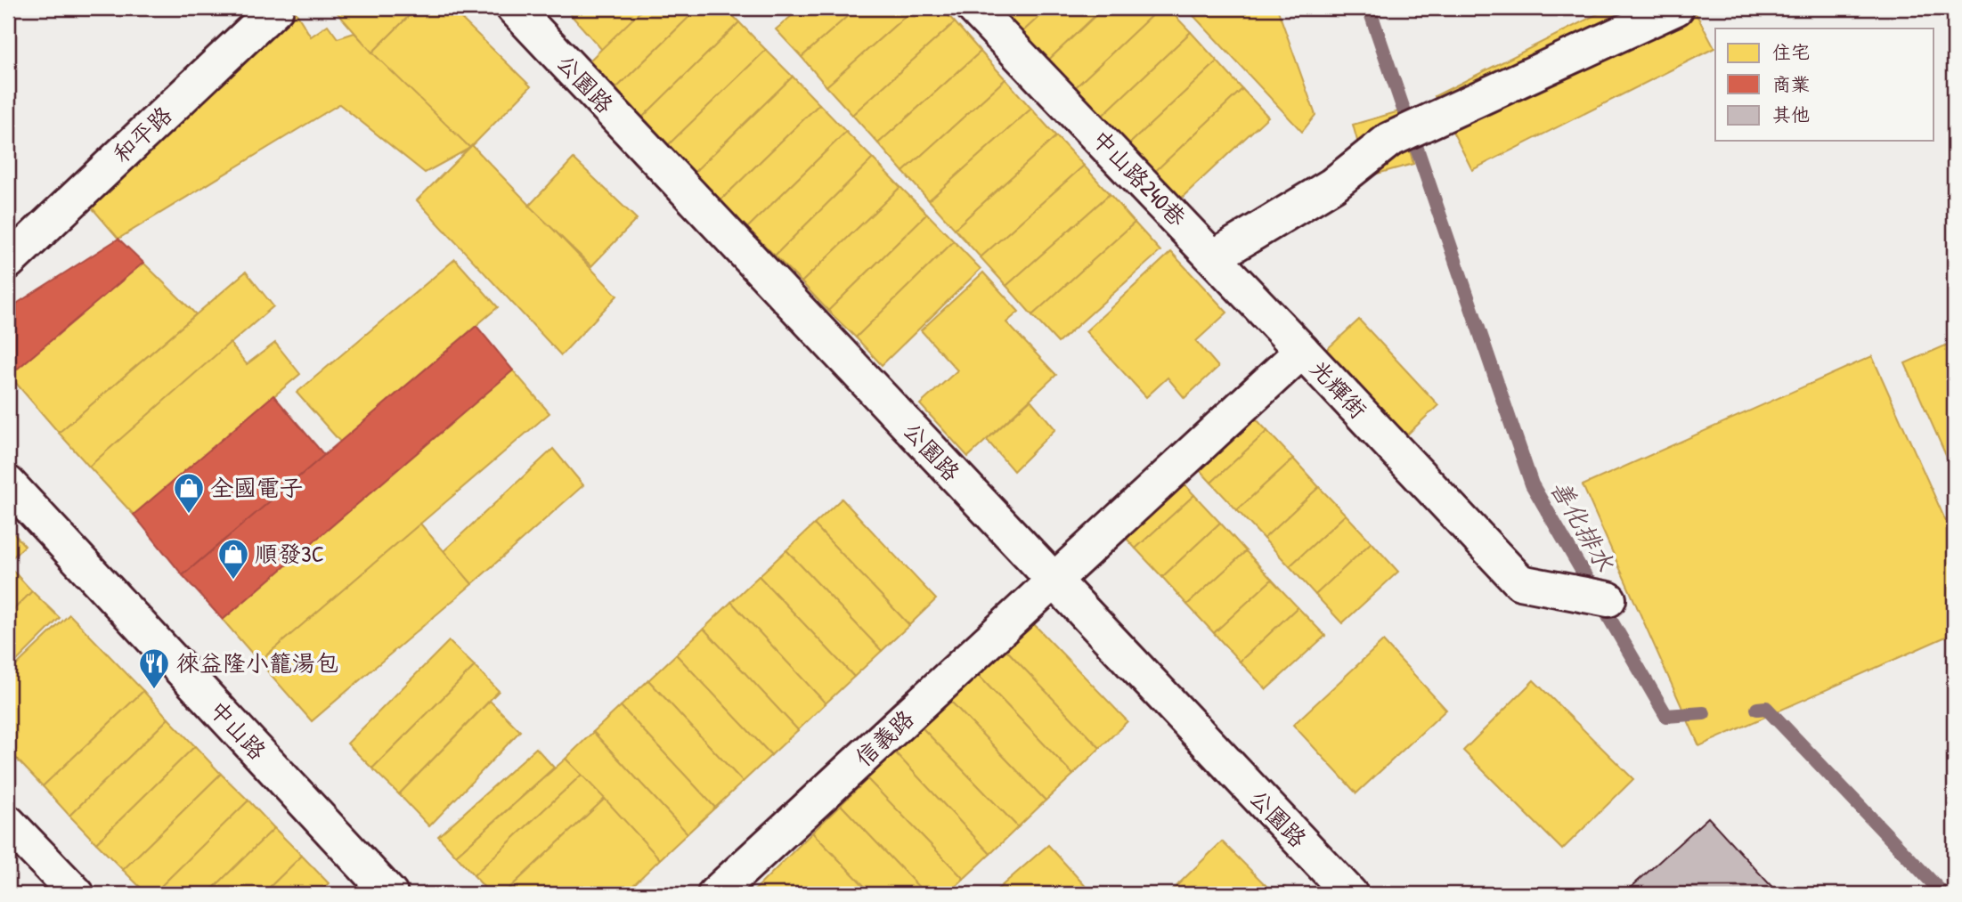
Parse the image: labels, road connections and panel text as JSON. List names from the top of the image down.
{
  "streets": {
    "street": [
      "公園路",
      "和平路",
      "中山路240巷",
      "光輝街",
      "中山路",
      "信義路"
    ]
  },
  "crossings": [
    ["公園路", "光輝街"],
    ["公園路", "信義路"],
    ["中山路240巷", "光輝街"],
    ["光輝街", "信義路"]
  ],
  "water": ["善化排水"],
  "places": {
    "shop": ["全國電子", "順發3C"],
    "restaurant": ["徠益隆小籠湯包"]
  },
  "legend": ["住宅", "商業", "其他"]
}
